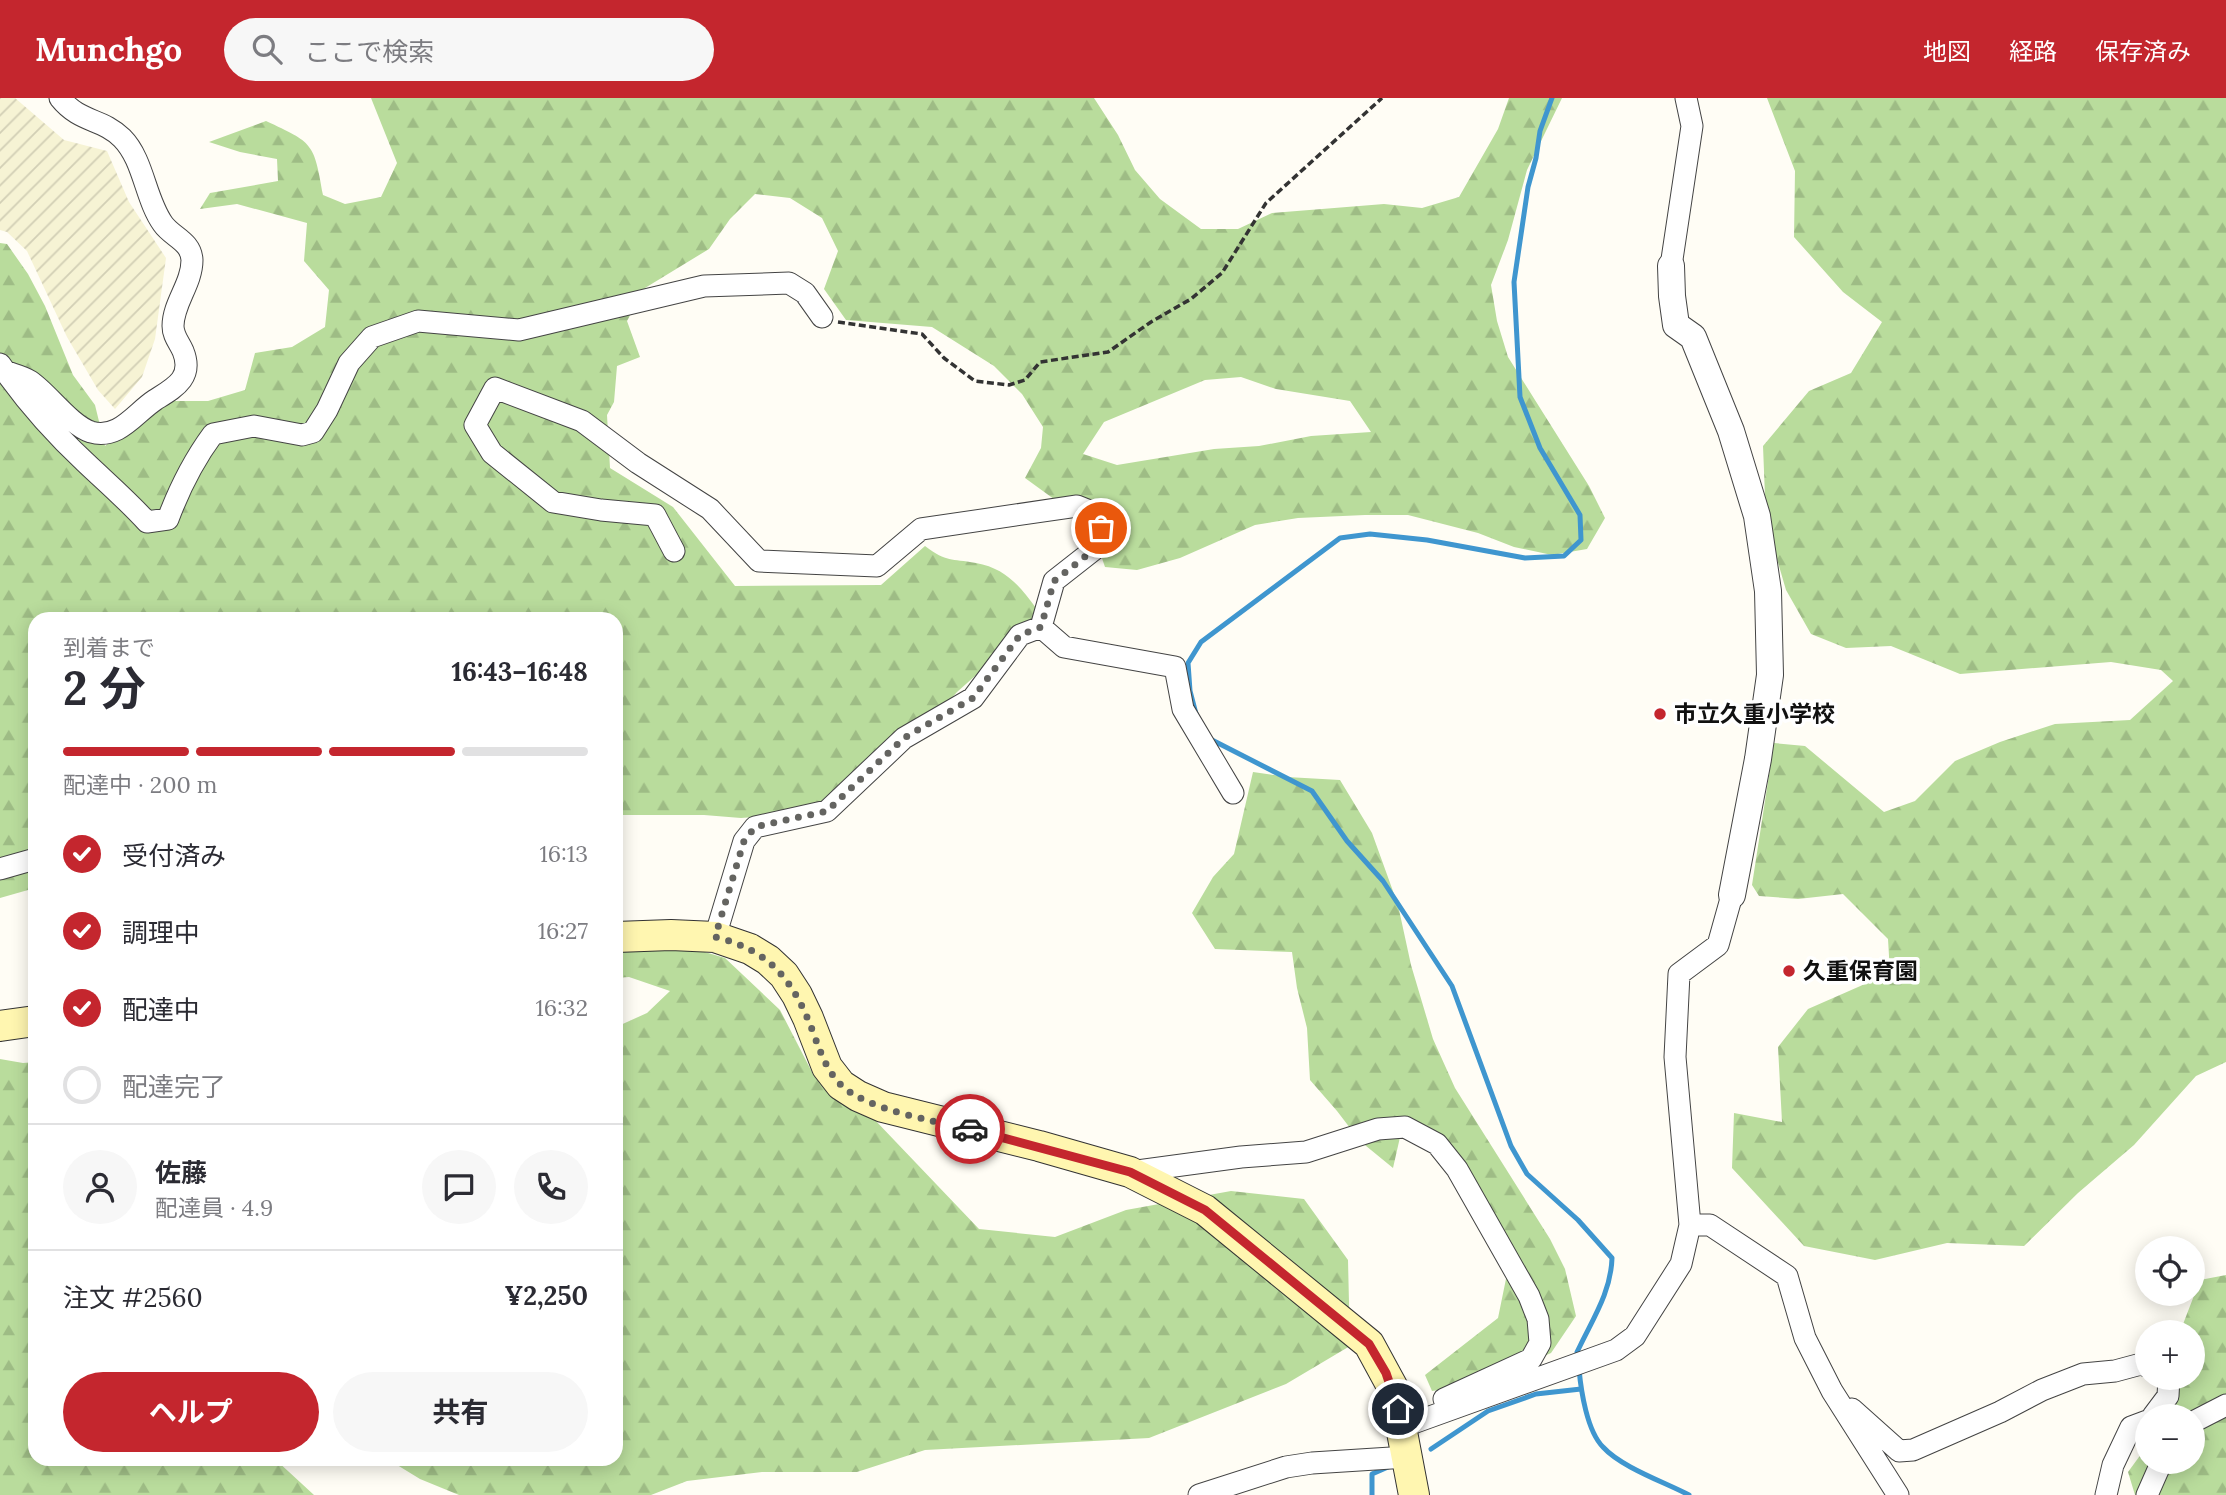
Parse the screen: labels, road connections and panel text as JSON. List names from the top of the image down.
{
  "places": ["市立久重小学校", "久重保育園"],
  "page": {
    "header": "Munchgo",
    "search": "ここで検索",
    "nav": ["地図", "経路", "保存済み"],
    "heading": ["2 分", "到着まで", "16:43–16:48"],
    "panel": [
      "佐藤",
      "配達員 · 4.9",
      "注文 #2560",
      "¥2,250"
    ],
    "bar": "配達中 · 200 m",
    "list": [
      ["受付済み", "16:13"],
      ["調理中", "16:27"],
      ["配達中", "16:32"],
      "配達完了"
    ],
    "map_buttons": ["+", "−"],
    "buttons": ["ヘルプ", "共有"]
  }
}
